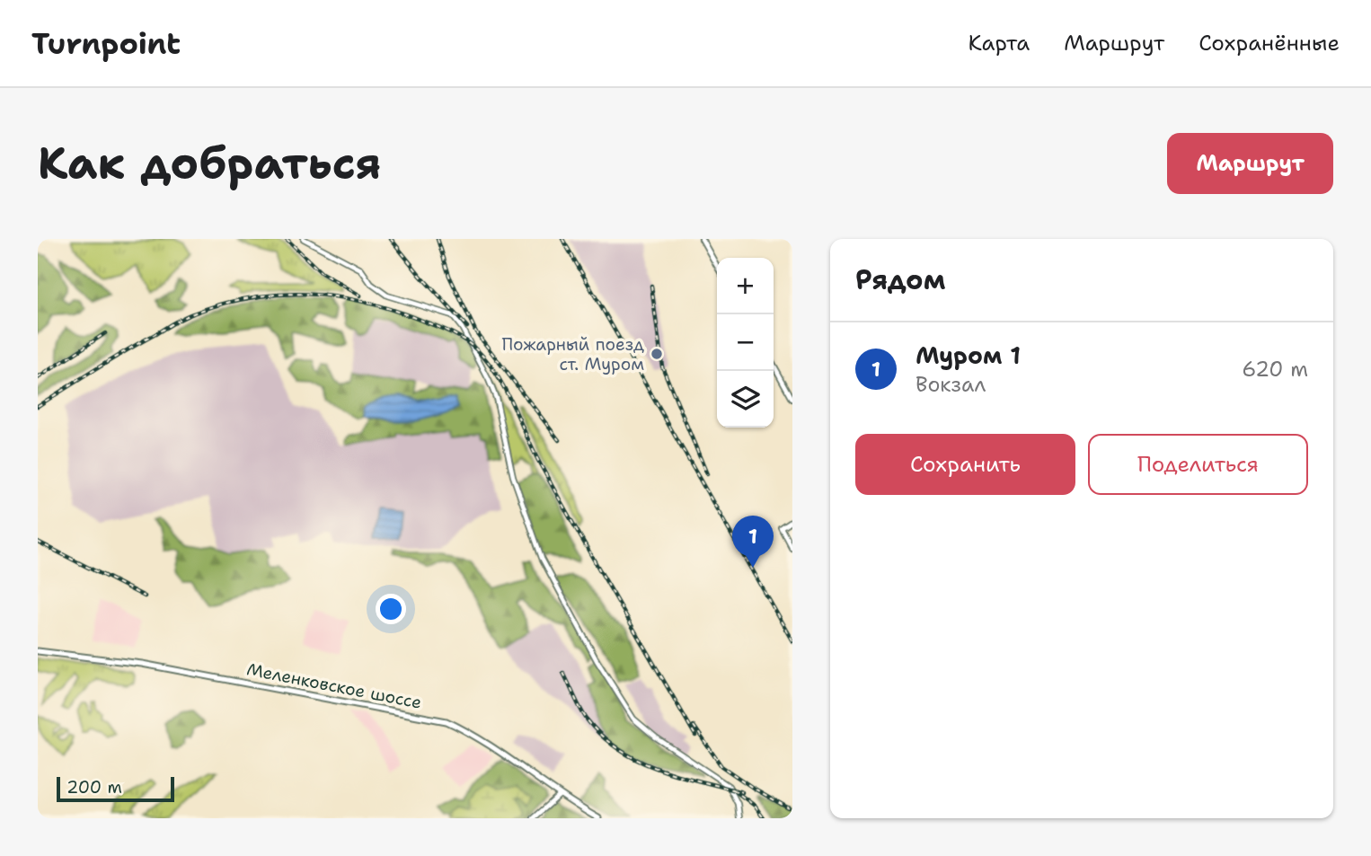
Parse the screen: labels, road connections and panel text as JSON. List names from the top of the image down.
{
  "streets": {
    "main road": ["Меленковское шоссе"]
  },
  "places": ["Пожарный поезд ст. Муром"],
  "scale_bar": "200 m",
  "page": {
    "header": "Turnpoint",
    "nav": ["Карта", "Маршрут", "Сохранённые"],
    "buttons": [
      "Маршрут",
      ["Сохранить", "Поделиться"]
    ],
    "title": "Как добраться",
    "heading": "Рядом",
    "map_buttons": ["+", "−"],
    "list": [
      {
        "mark": "1",
        "name": "Муром 1",
        "note": "Вокзал",
        "value": "620 m"
      }
    ],
    "pins": "1",
    "scale": "200 m"
  }
}
